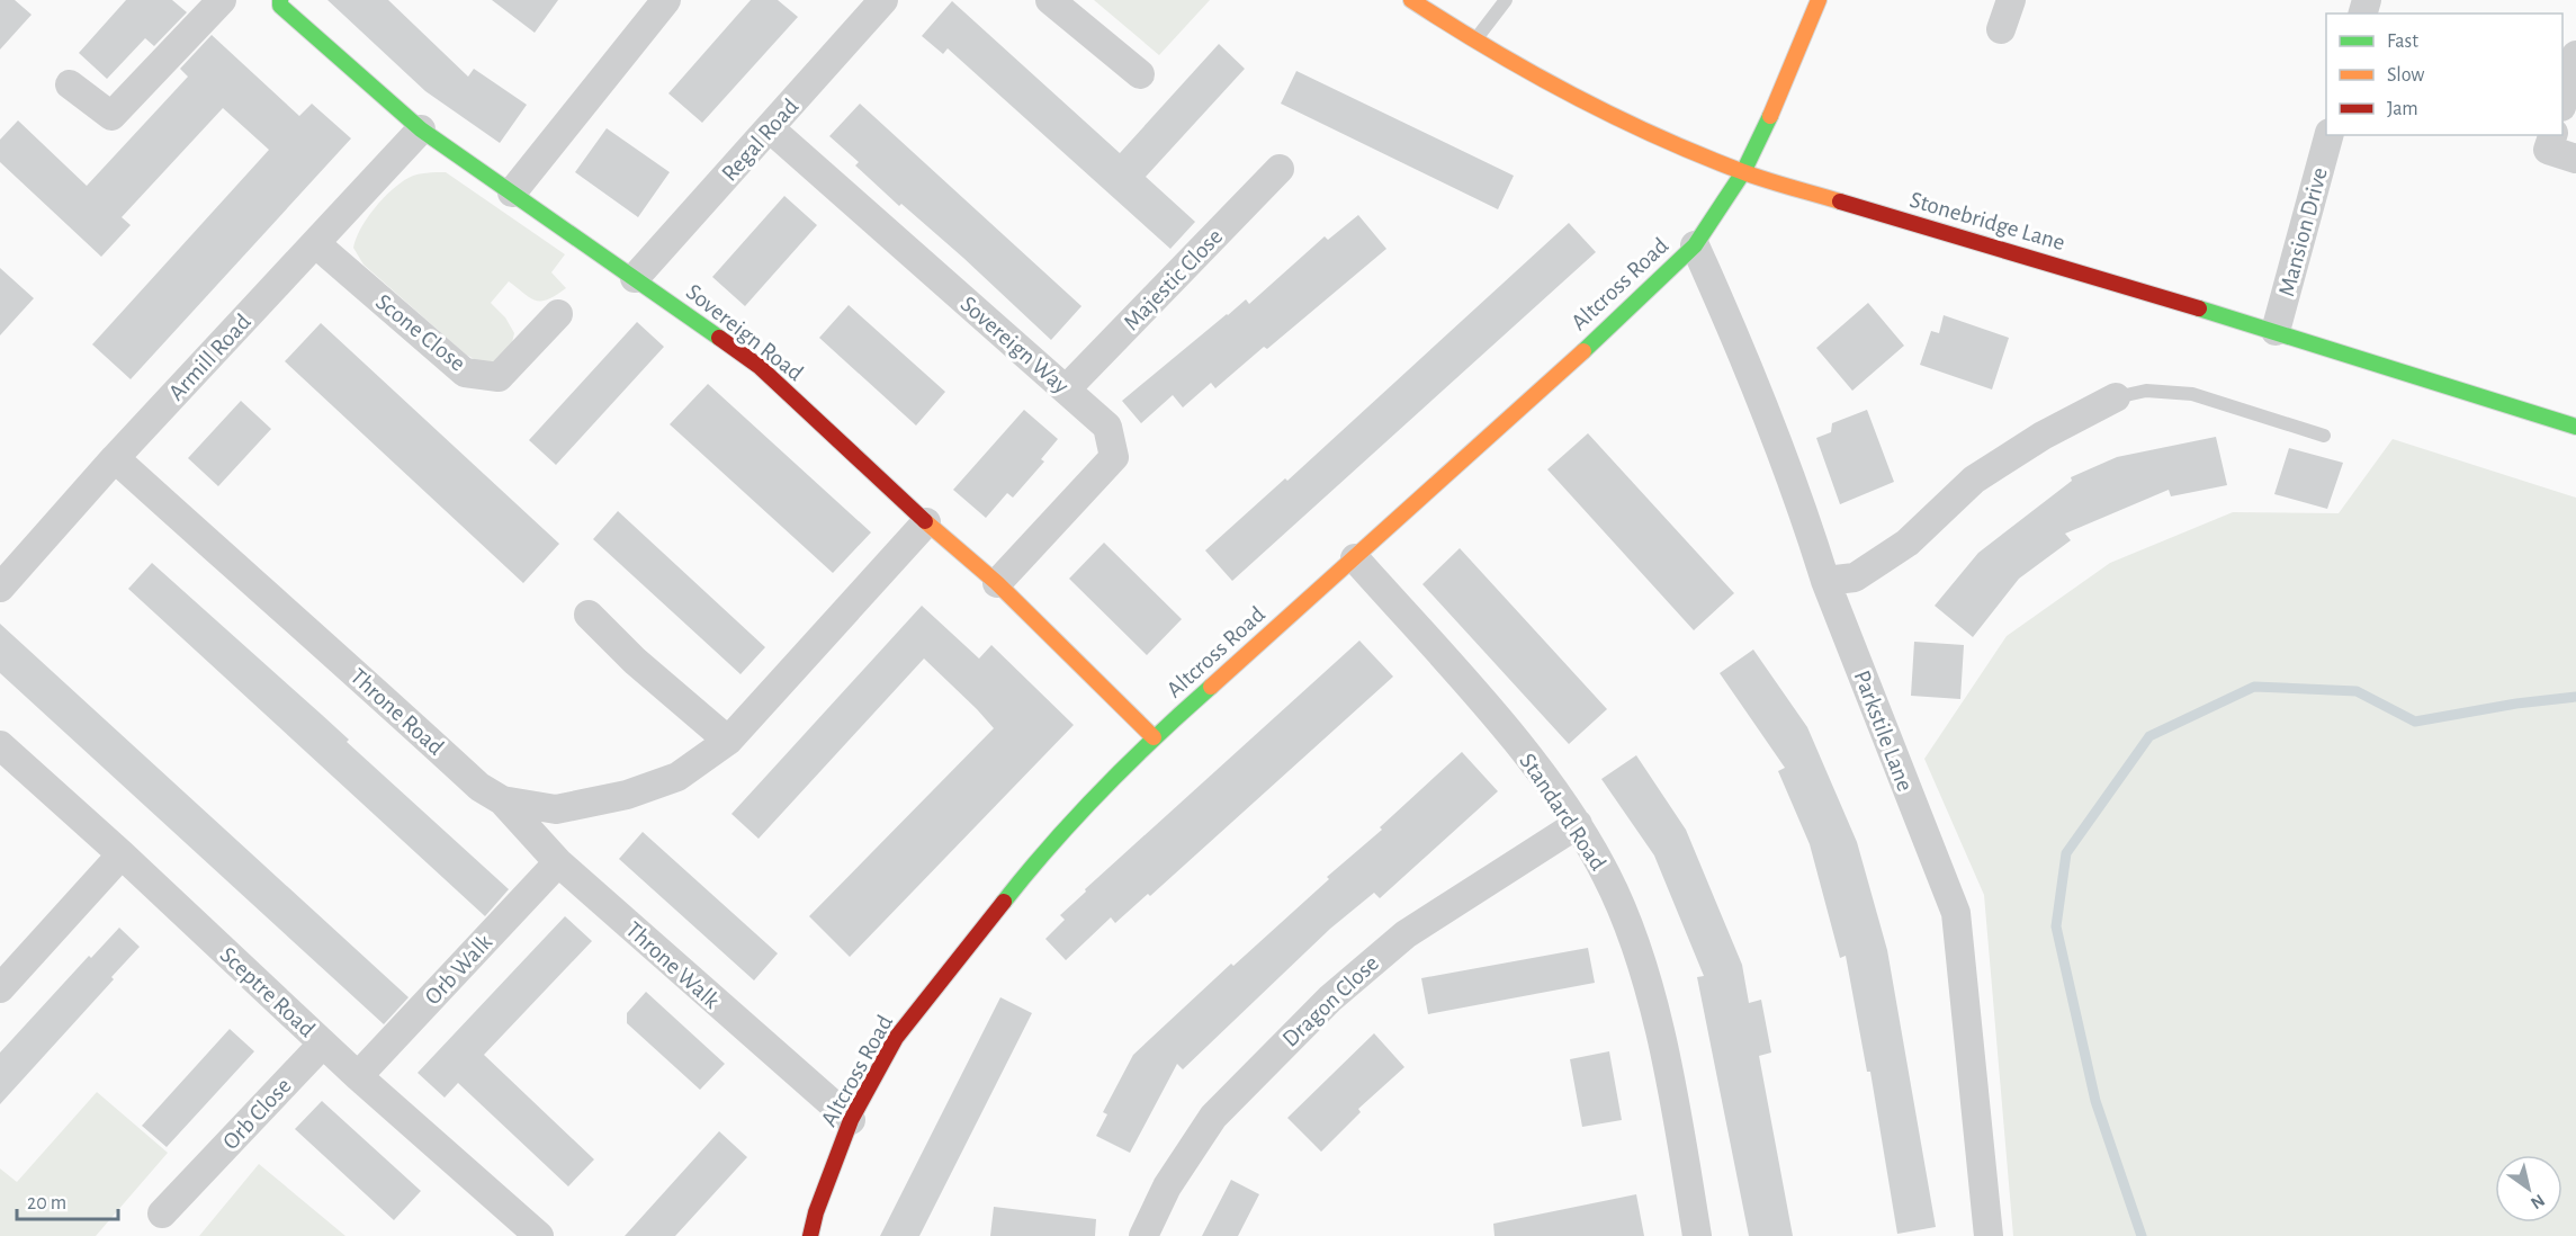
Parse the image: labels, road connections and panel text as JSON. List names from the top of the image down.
{
  "streets": {
    "street": [
      "Regal Road",
      "Stonebridge Lane",
      "Mansion Drive",
      "Majestic Close",
      "Altcross Road",
      "Scone Close",
      "Sovereign Road",
      "Sovereign Way",
      "Armill Road",
      "Throne Road",
      "Parkstile Lane",
      "Standard Road",
      "Throne Walk",
      "Orb Walk",
      "Sceptre Road",
      "Dragon Close",
      "Orb Close"
    ]
  },
  "crossings": [
    ["Regal Road", "Sovereign Road"],
    ["Regal Road", "Sovereign Way"],
    ["Stonebridge Lane", "Mansion Drive"],
    ["Stonebridge Lane", "Altcross Road"],
    ["Majestic Close", "Sovereign Way"],
    ["Altcross Road", "Sovereign Road"],
    ["Altcross Road", "Parkstile Lane"],
    ["Altcross Road", "Standard Road"],
    ["Altcross Road", "Throne Walk"],
    ["Scone Close", "Armill Road"],
    ["Sovereign Road", "Sovereign Way"],
    ["Sovereign Road", "Armill Road"],
    ["Sovereign Road", "Throne Road"],
    ["Armill Road", "Throne Road"],
    ["Throne Road", "Throne Walk"],
    ["Standard Road", "Dragon Close"],
    ["Throne Walk", "Orb Walk"],
    ["Orb Walk", "Sceptre Road"],
    ["Sceptre Road", "Orb Close"]
  ],
  "legend": ["Fast", "Slow", "Jam"],
  "scale_bar": "20 m",
  "north": "bottom right"
}
